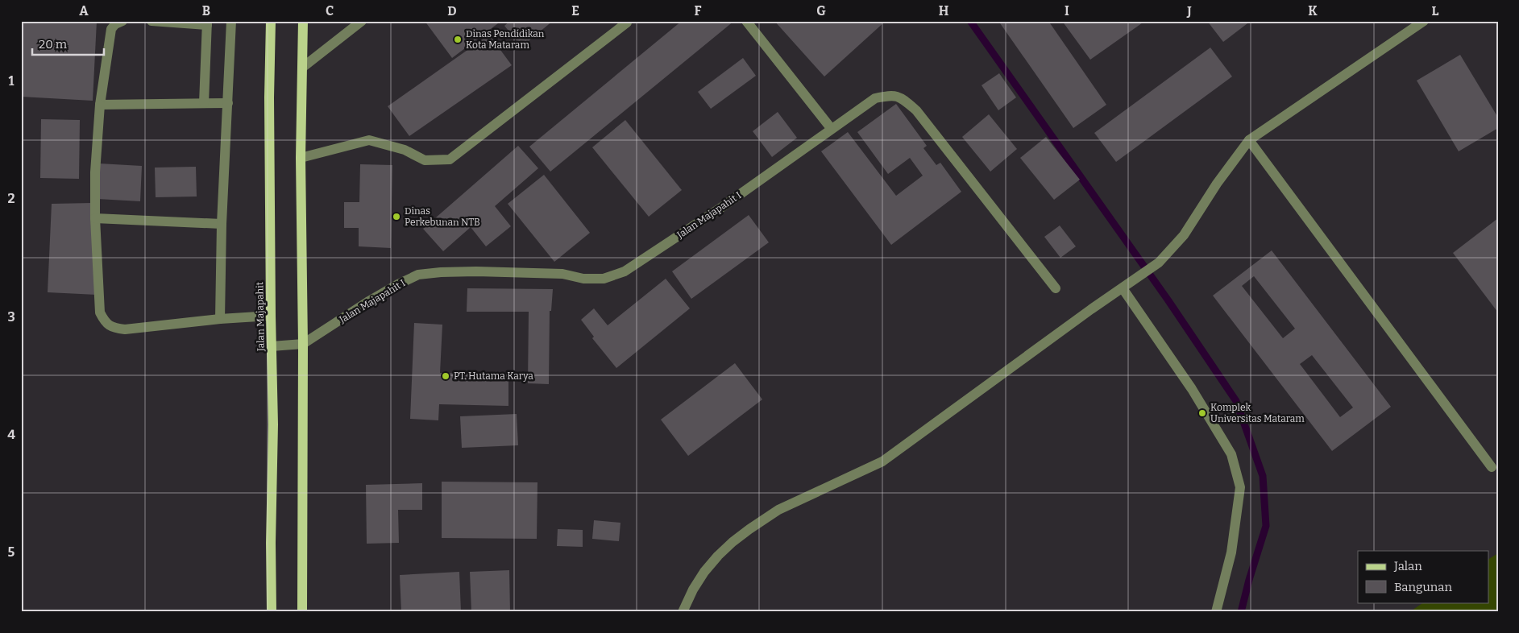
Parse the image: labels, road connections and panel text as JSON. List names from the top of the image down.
{
  "streets": {
    "main road": ["Jalan Majapahit"],
    "street": ["Jalan Majapahit I"]
  },
  "crossings": [
    ["Jalan Majapahit I", "Jalan Majapahit"]
  ],
  "places": [
    "Dinas Pendidikan Kota Mataram",
    "Dinas Perkebunan NTB",
    "PT. Hutama Karya",
    "Komplek Universitas Mataram"
  ],
  "legend": ["Jalan", "Bangunan"],
  "scale_bar": "20 m",
  "grid": {
    "columns": [
      "A",
      "B",
      "C",
      "D",
      "E",
      "F",
      "G",
      "H",
      "I",
      "J",
      "K",
      "L"
    ],
    "rows": [
      "1",
      "2",
      "3",
      "4",
      "5"
    ]
  }
}
